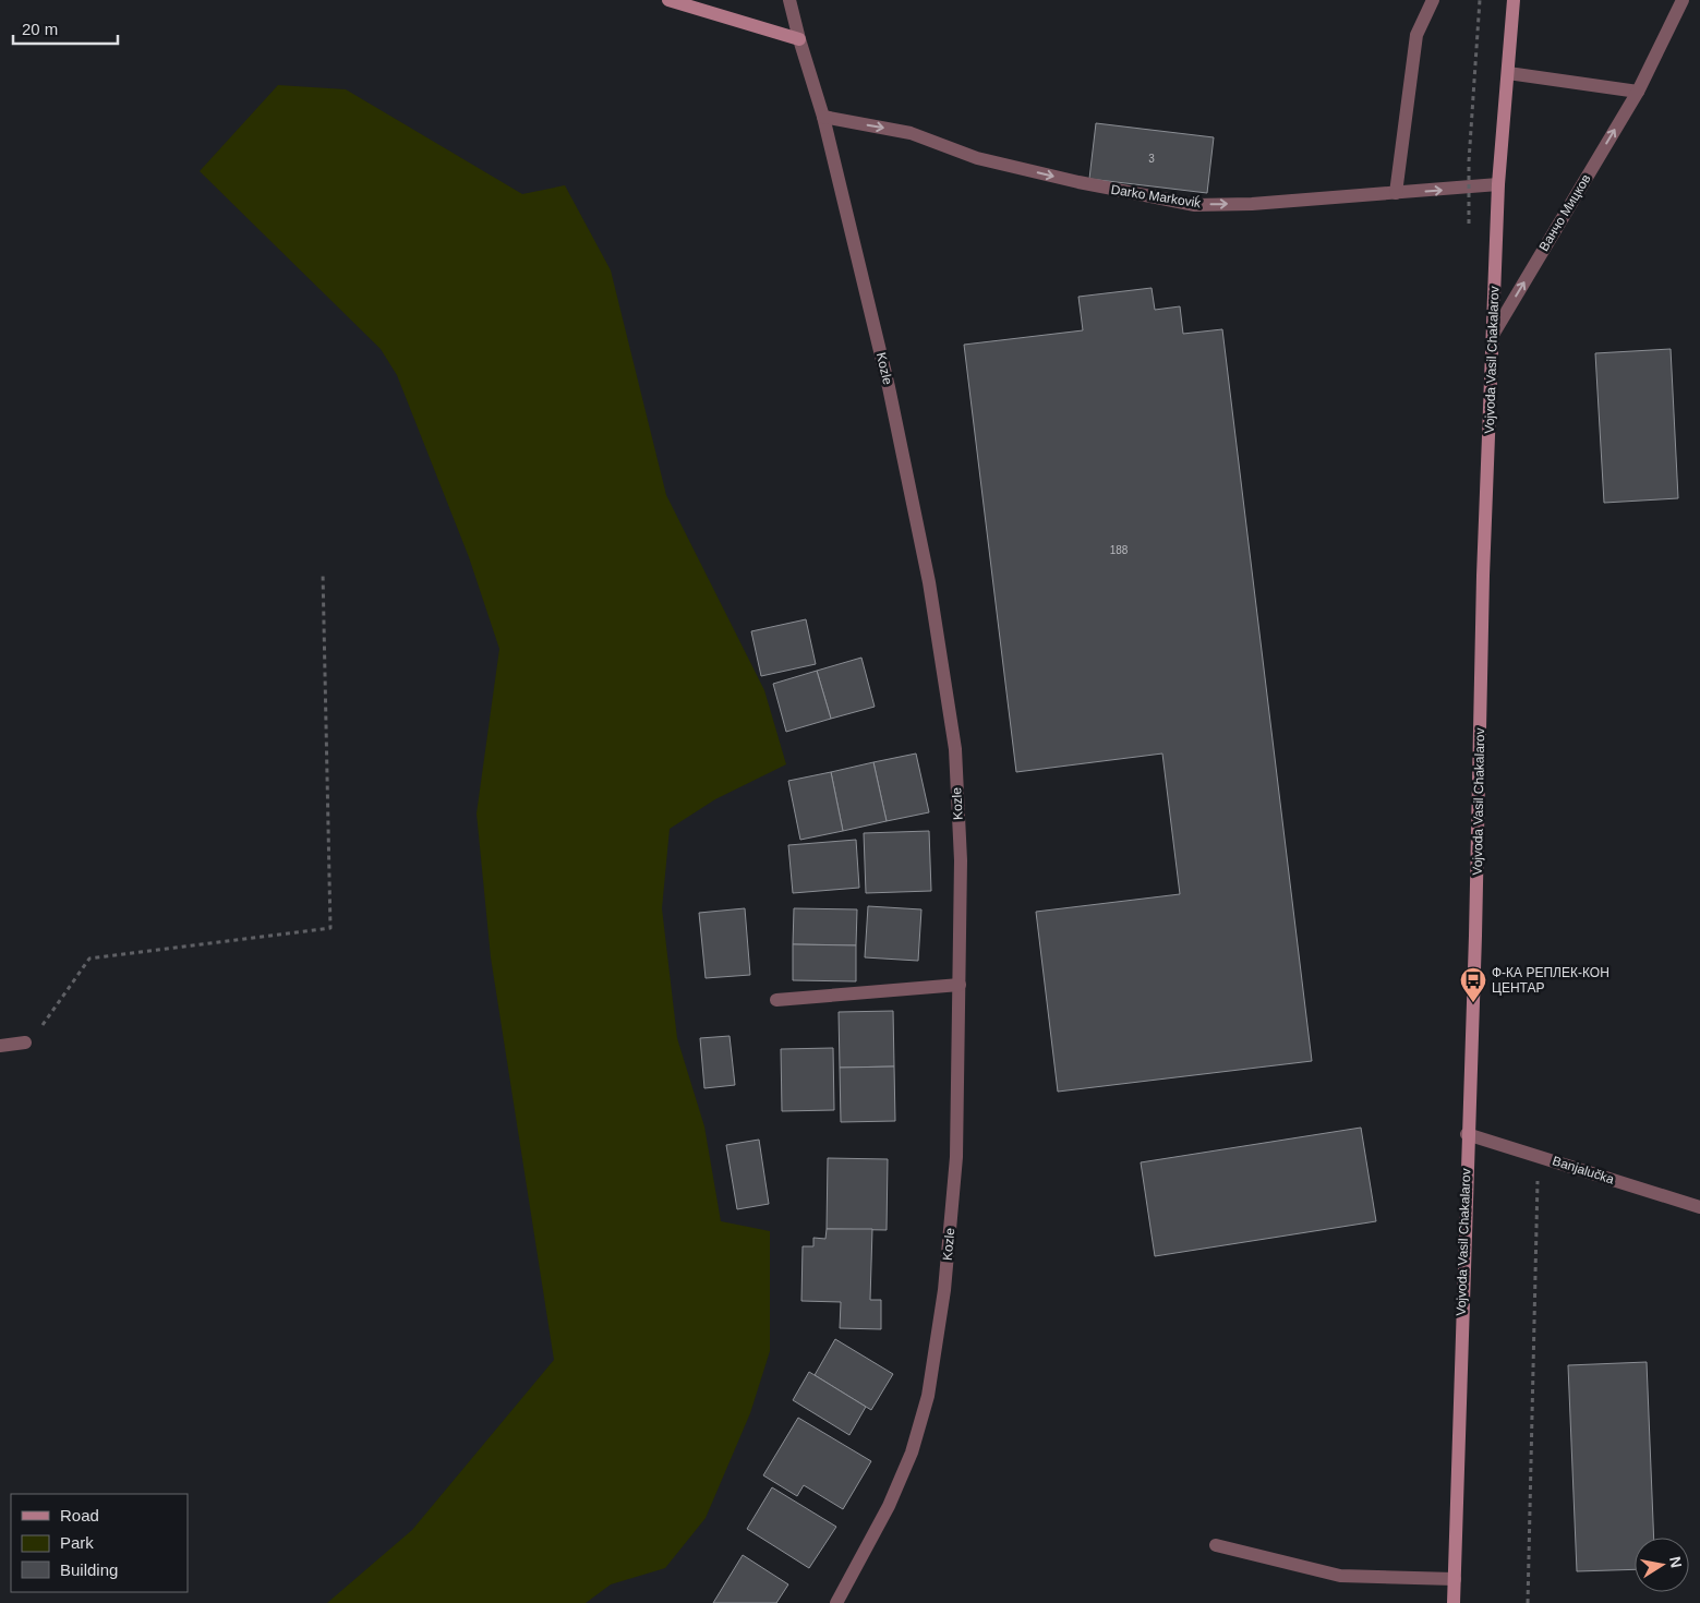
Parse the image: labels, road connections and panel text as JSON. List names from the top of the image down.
{
  "streets": {
    "street": [
      "Darko Markoviḱ",
      "Ванчо Мицков",
      "Vojvoda Vasil Chakalarov",
      "Kozle",
      "Banjalučka"
    ]
  },
  "crossings": [
    ["Darko Markoviḱ", "Vojvoda Vasil Chakalarov"],
    ["Darko Markoviḱ", "Kozle"],
    ["Ванчо Мицков", "Vojvoda Vasil Chakalarov"],
    ["Vojvoda Vasil Chakalarov", "Banjalučka"]
  ],
  "one_way": ["Darko Markoviḱ", "Ванчо Мицков"],
  "places": {
    "bus stop": ["Ф-КА РЕПЛЕК-КОН ЦЕНТАР"]
  },
  "house_numbers": ["3", "188"],
  "legend": ["Road", "Park", "Building"],
  "scale_bar": "20 m",
  "north": "right"
}
